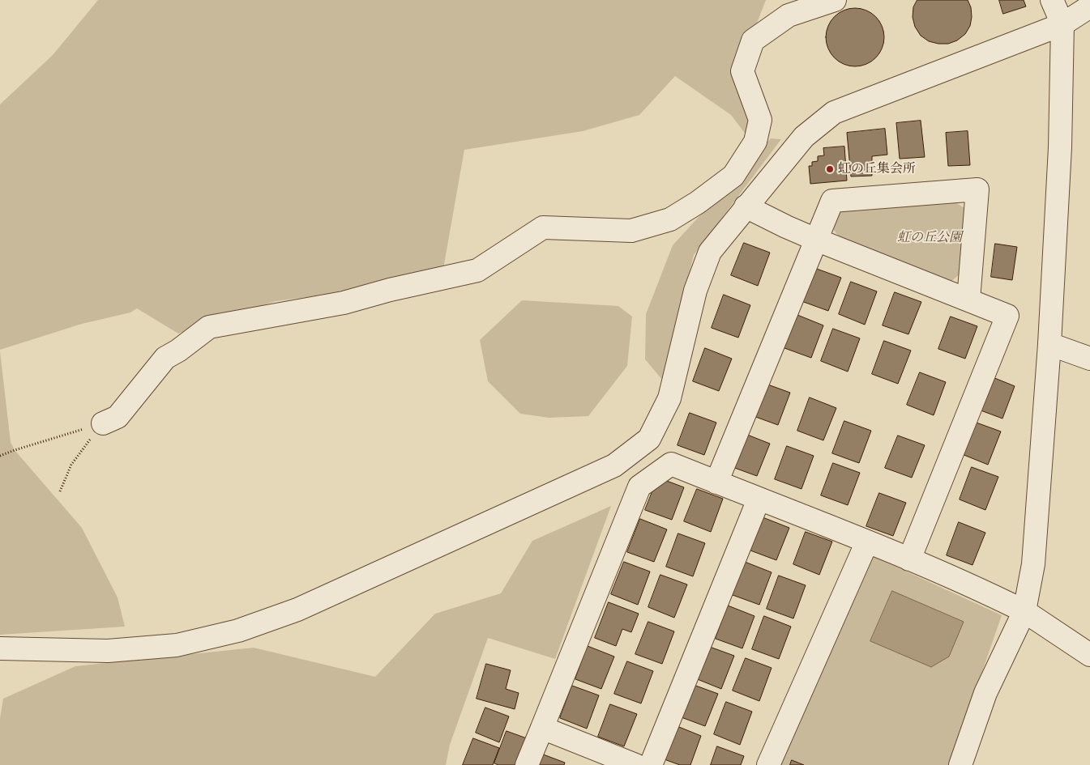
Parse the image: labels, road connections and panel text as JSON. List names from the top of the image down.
{
  "parks": ["虹の丘公園"],
  "places": ["虹の丘集会所"]
}
